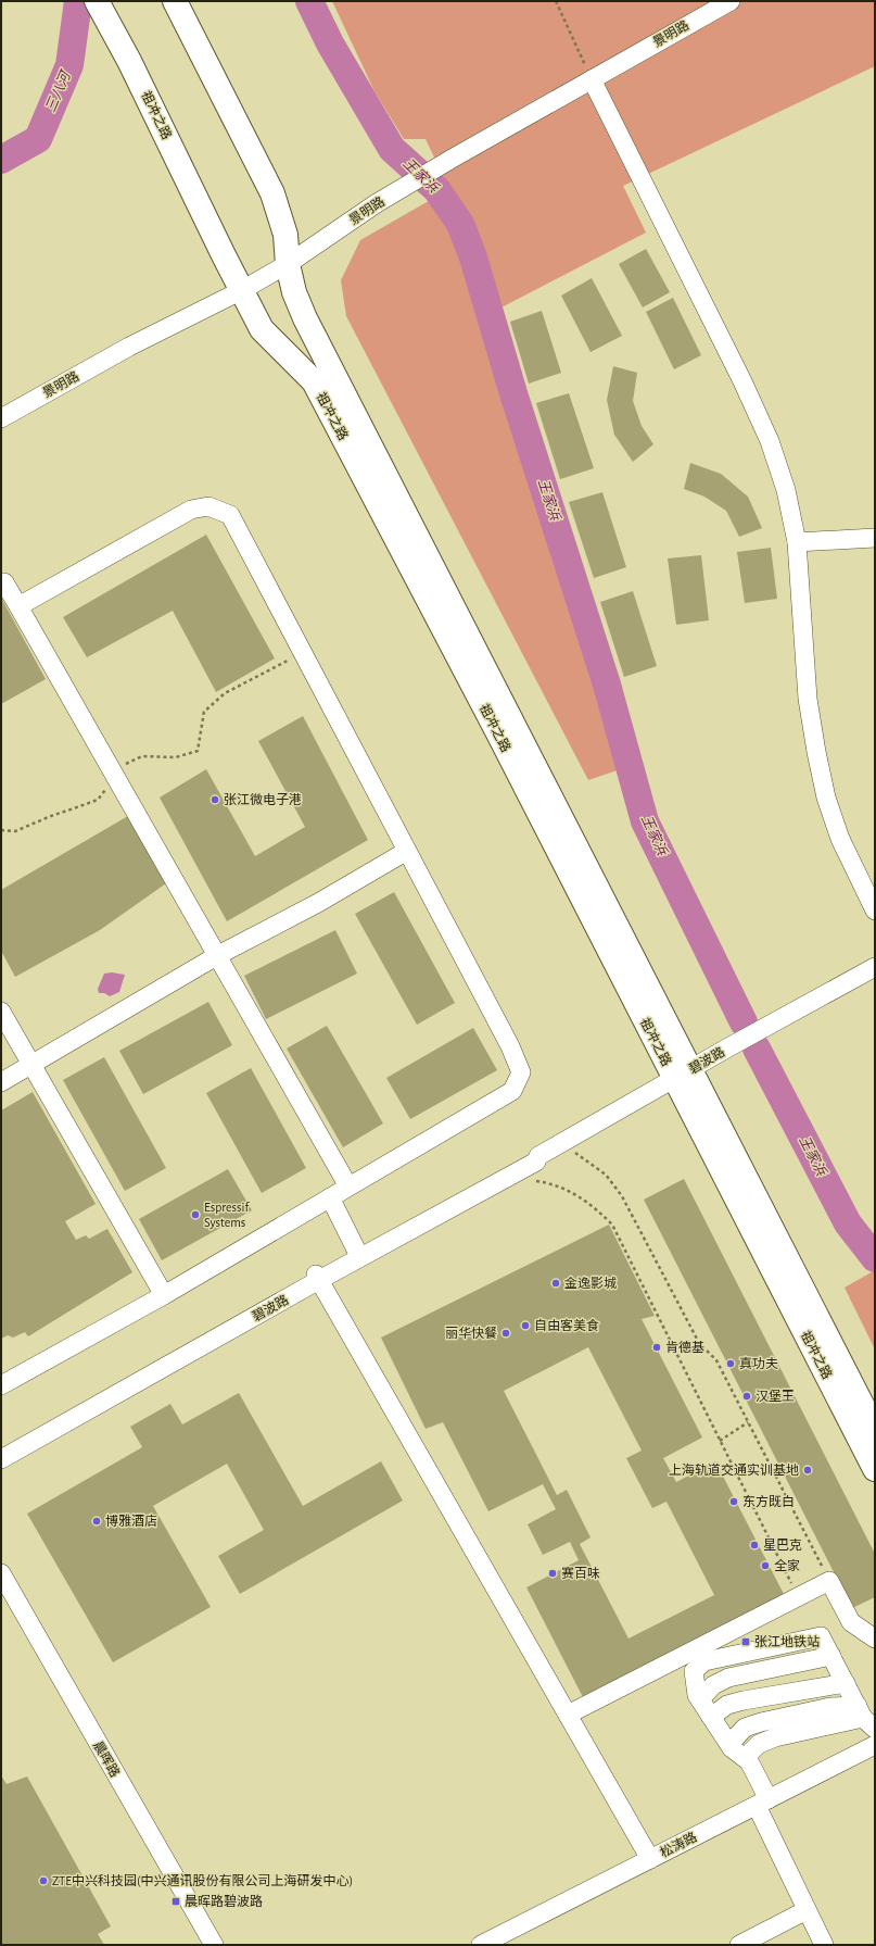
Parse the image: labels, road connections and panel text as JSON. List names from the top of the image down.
{
  "streets": {
    "main road": ["祖冲之路"],
    "street": [
      "景明路",
      "碧波路",
      "晨晖路",
      "松涛路"
    ]
  },
  "crossings": [
    ["景明路", "祖冲之路"],
    ["祖冲之路", "碧波路"]
  ],
  "water": ["三八河", "王家浜"],
  "places": {
    "other": [
      "张江微电子港",
      "Espressif Systems",
      "金逸影城",
      "自由客美食",
      "丽华快餐",
      "肯德基",
      "真功夫",
      "汉堡王",
      "上海轨道交通实训基地",
      "东方既白",
      "博雅酒店",
      "星巴克",
      "全家",
      "赛百味",
      "ZTE中兴科技园(中兴通讯股份有限公司上海研发中心)"
    ],
    "transit": ["张江地铁站", "晨晖路碧波路"]
  }
}
